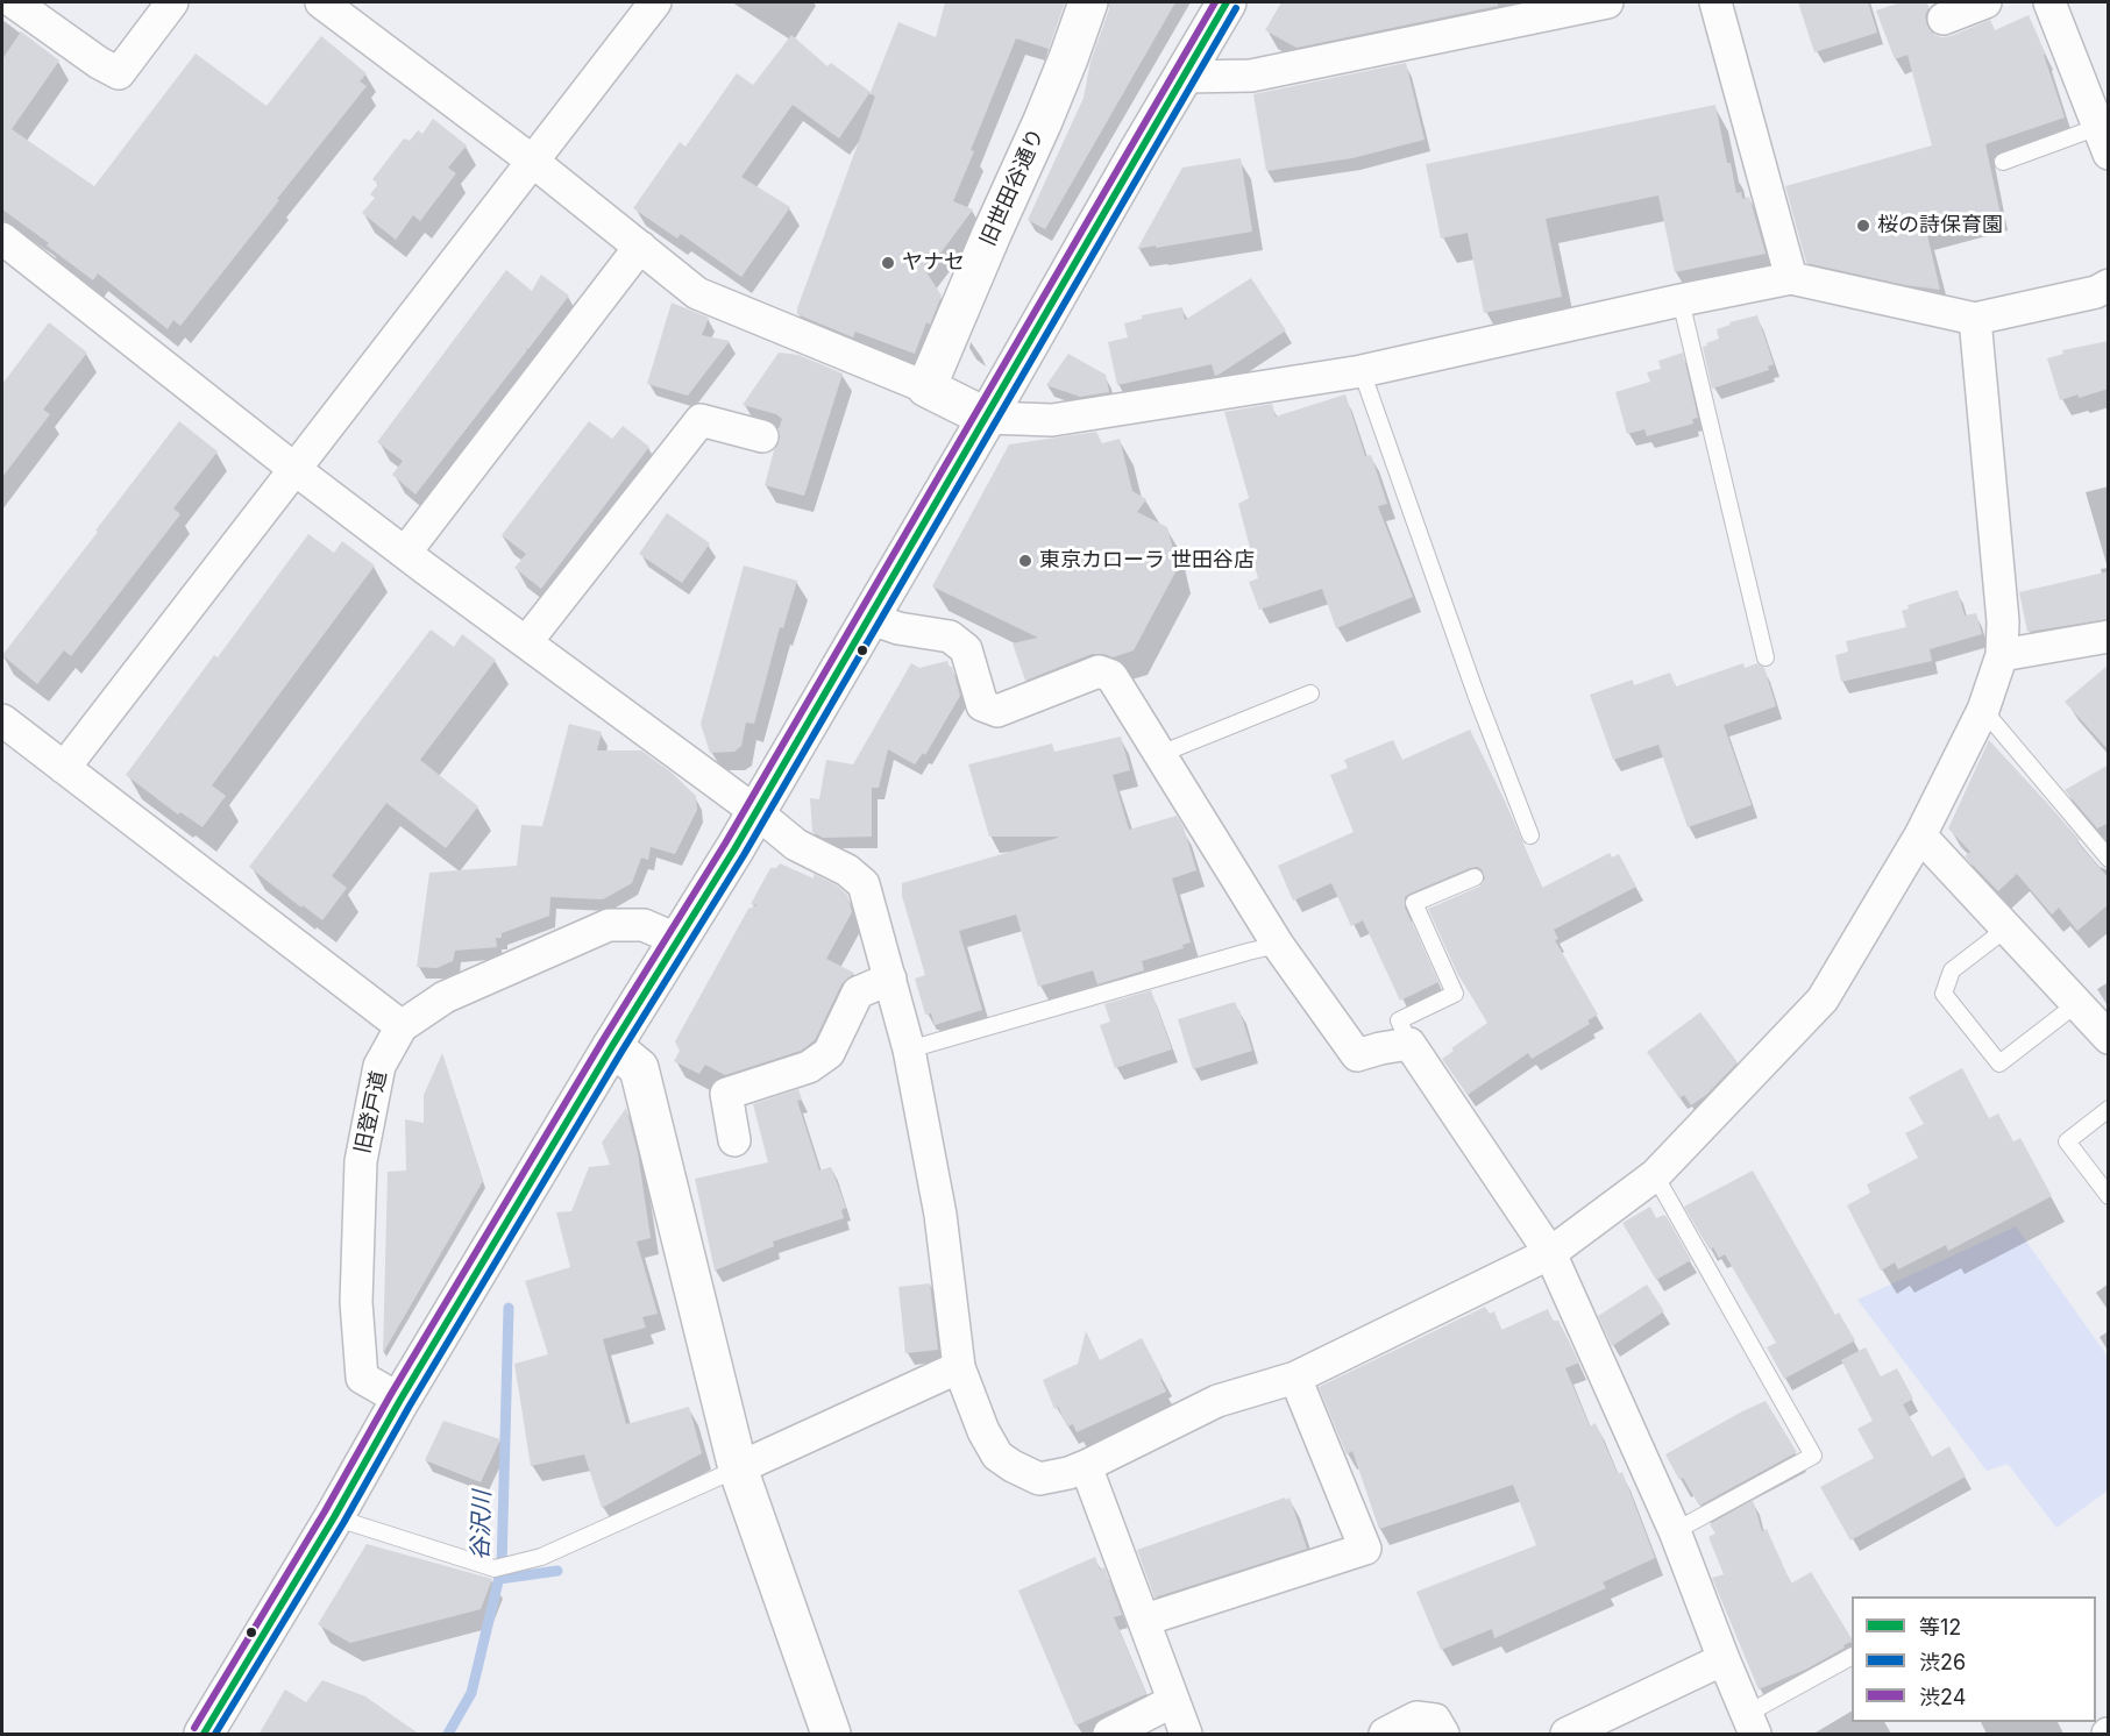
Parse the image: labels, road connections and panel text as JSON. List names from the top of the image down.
{
  "streets": {
    "main road": ["旧世田谷通り"],
    "street": ["旧登戸道"]
  },
  "water": ["谷沢川"],
  "places": ["桜の詩保育園", "ヤナセ", "東京カローラ 世田谷店"],
  "lines": ["transit line 等12", "transit line 渋24", "transit line 渋26"],
  "legend": ["等12", "渋26", "渋24"]
}
